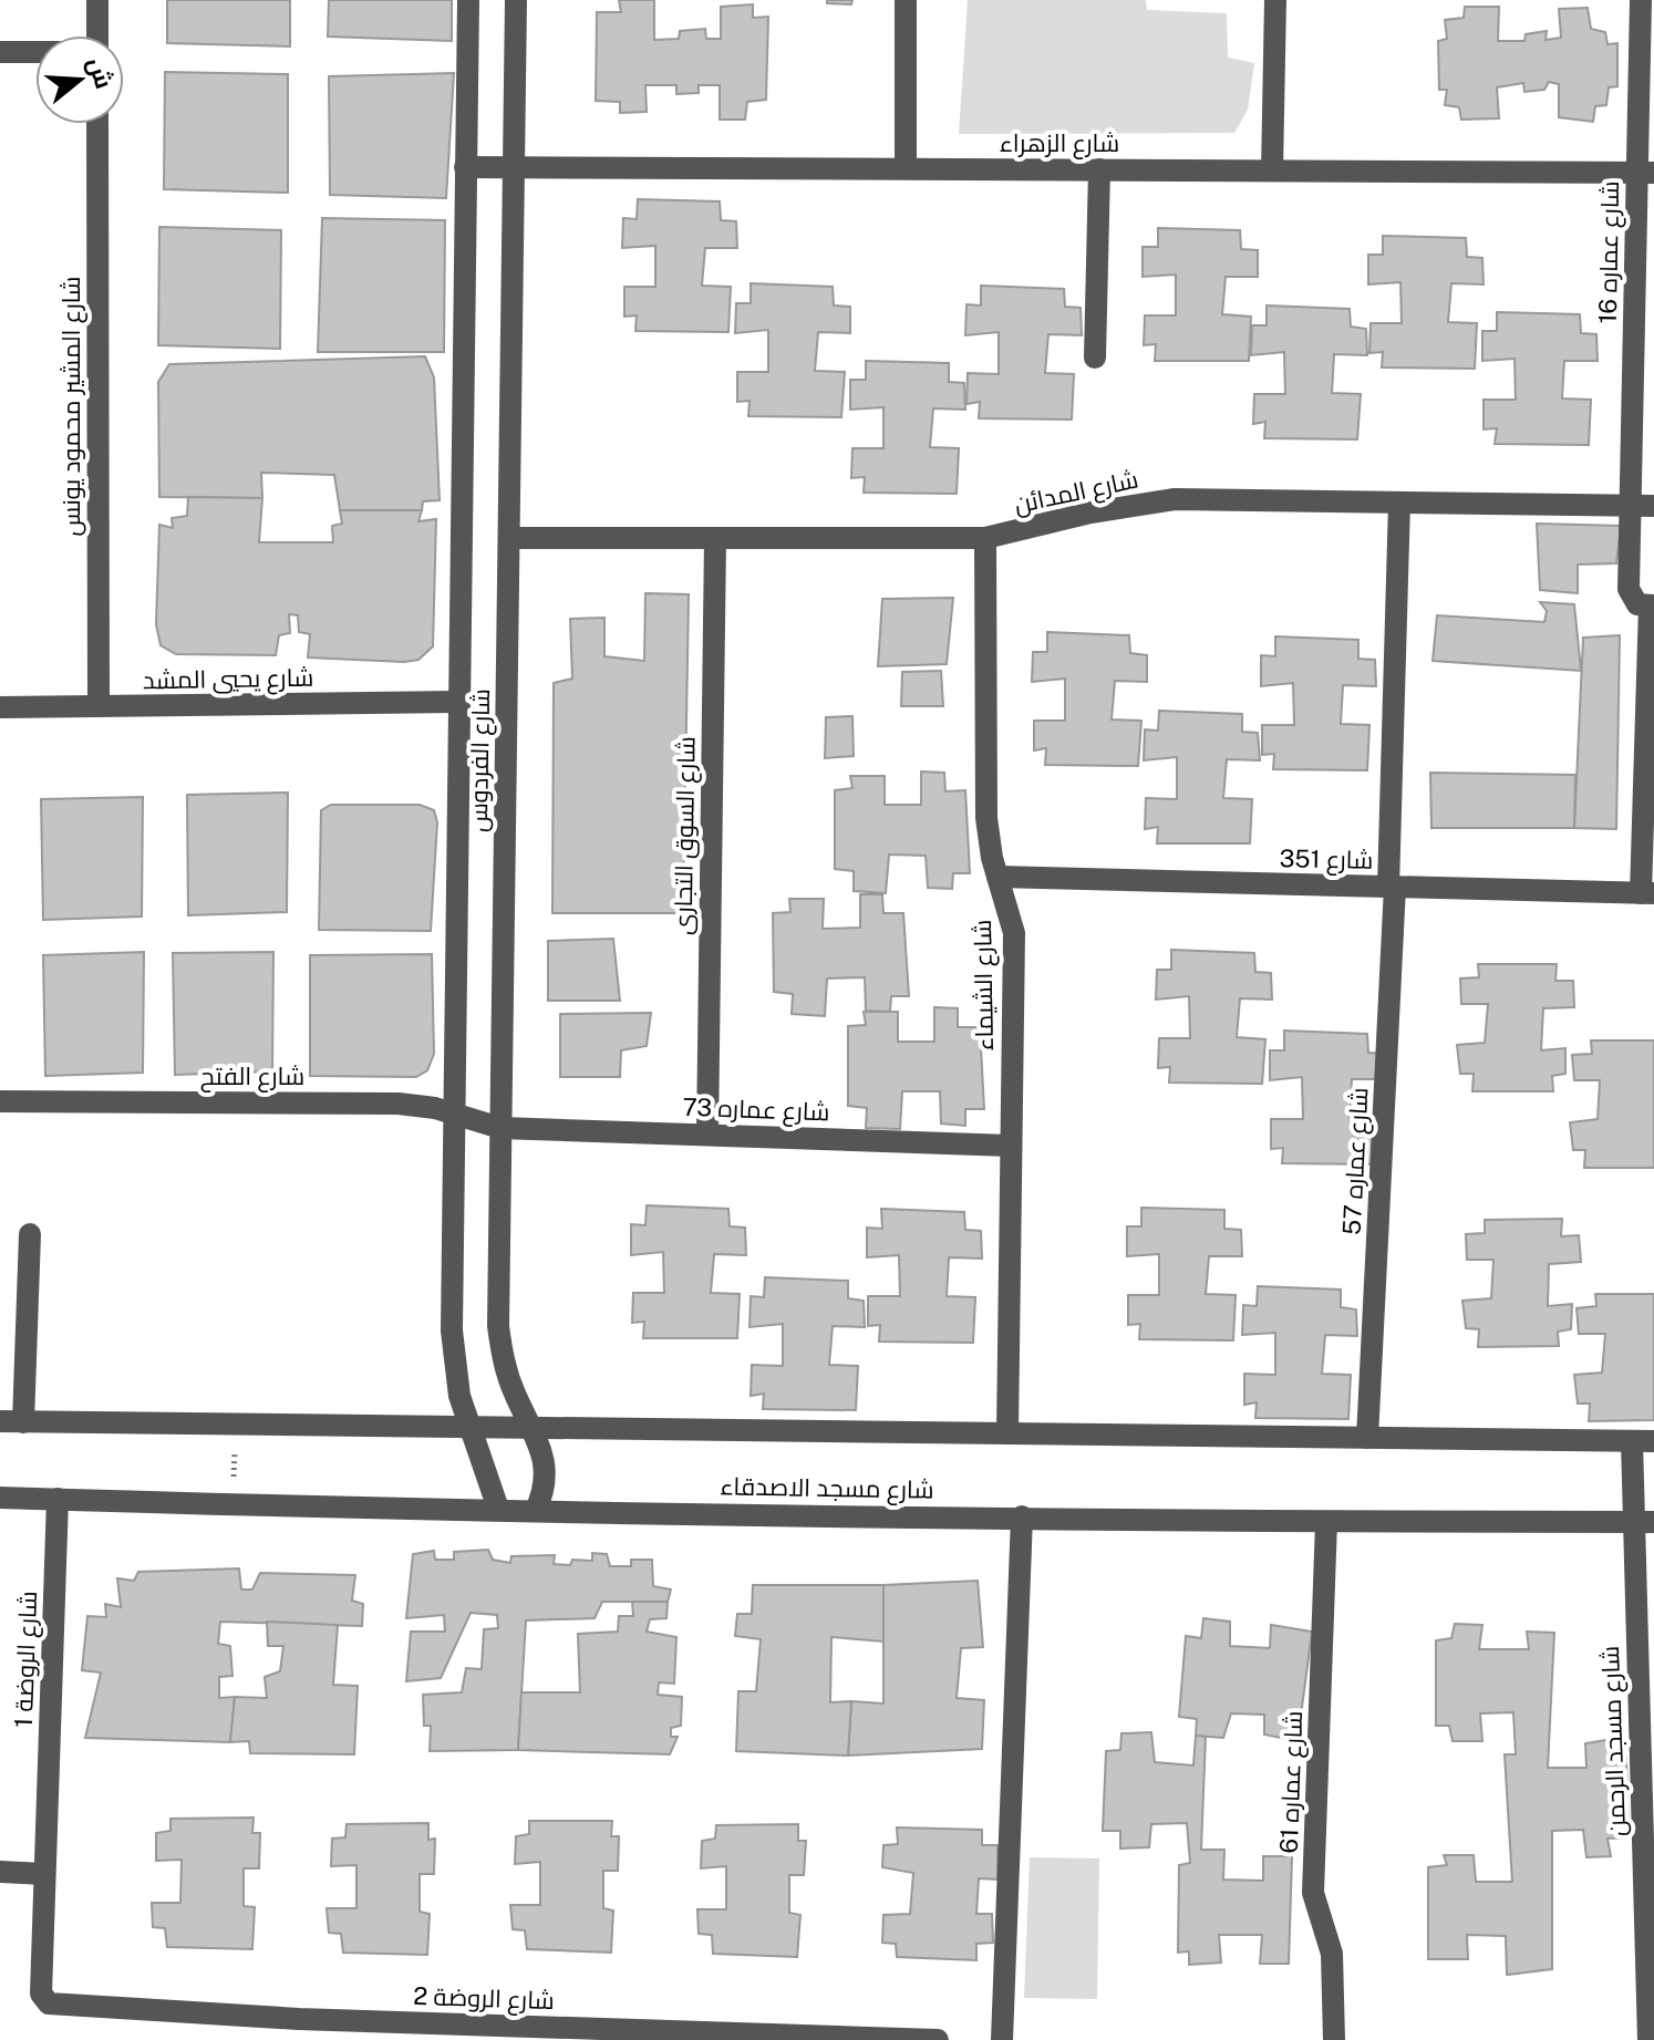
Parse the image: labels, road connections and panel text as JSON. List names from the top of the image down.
{
  "streets": {
    "street": [
      "شارع الزهراء",
      "شارع عماره 16",
      "شارع المشير محمود يونس",
      "شارع المدائن",
      "شارع يحيي المشد",
      "شارع الفردوس",
      "شارع السوق التجارى",
      "شارع 351",
      "شارع الشيماء",
      "شارع الفتح",
      "شارع عماره 73",
      "شارع عماره 57",
      "شارع مسجد الاصدقاء",
      "شارع الروضة 1",
      "شارع مسجد الرحمن",
      "شارع عماره 61",
      "شارع الروضة 2"
    ]
  },
  "crossings": [
    ["شارع الزهراء", "شارع عماره 16"],
    ["شارع الزهراء", "شارع الفردوس"],
    ["شارع عماره 16", "شارع المدائن"],
    ["شارع المشير محمود يونس", "شارع يحيي المشد"],
    ["شارع المدائن", "شارع الفردوس"],
    ["شارع المدائن", "شارع السوق التجارى"],
    ["شارع المدائن", "شارع الشيماء"],
    ["شارع المدائن", "شارع عماره 57"],
    ["شارع يحيي المشد", "شارع الفردوس"],
    ["شارع الفردوس", "شارع الفتح"],
    ["شارع الفردوس", "شارع عماره 73"],
    ["شارع الفردوس", "شارع مسجد الاصدقاء"],
    ["شارع السوق التجارى", "شارع عماره 73"],
    ["شارع 351", "شارع الشيماء"],
    ["شارع 351", "شارع عماره 57"],
    ["شارع الشيماء", "شارع عماره 73"],
    ["شارع الفتح", "شارع عماره 73"],
    ["شارع مسجد الاصدقاء", "شارع الروضة 1"],
    ["شارع مسجد الاصدقاء", "شارع مسجد الرحمن"],
    ["شارع مسجد الاصدقاء", "شارع عماره 61"],
    ["شارع الروضة 1", "شارع الروضة 2"]
  ],
  "north": "right"
}
